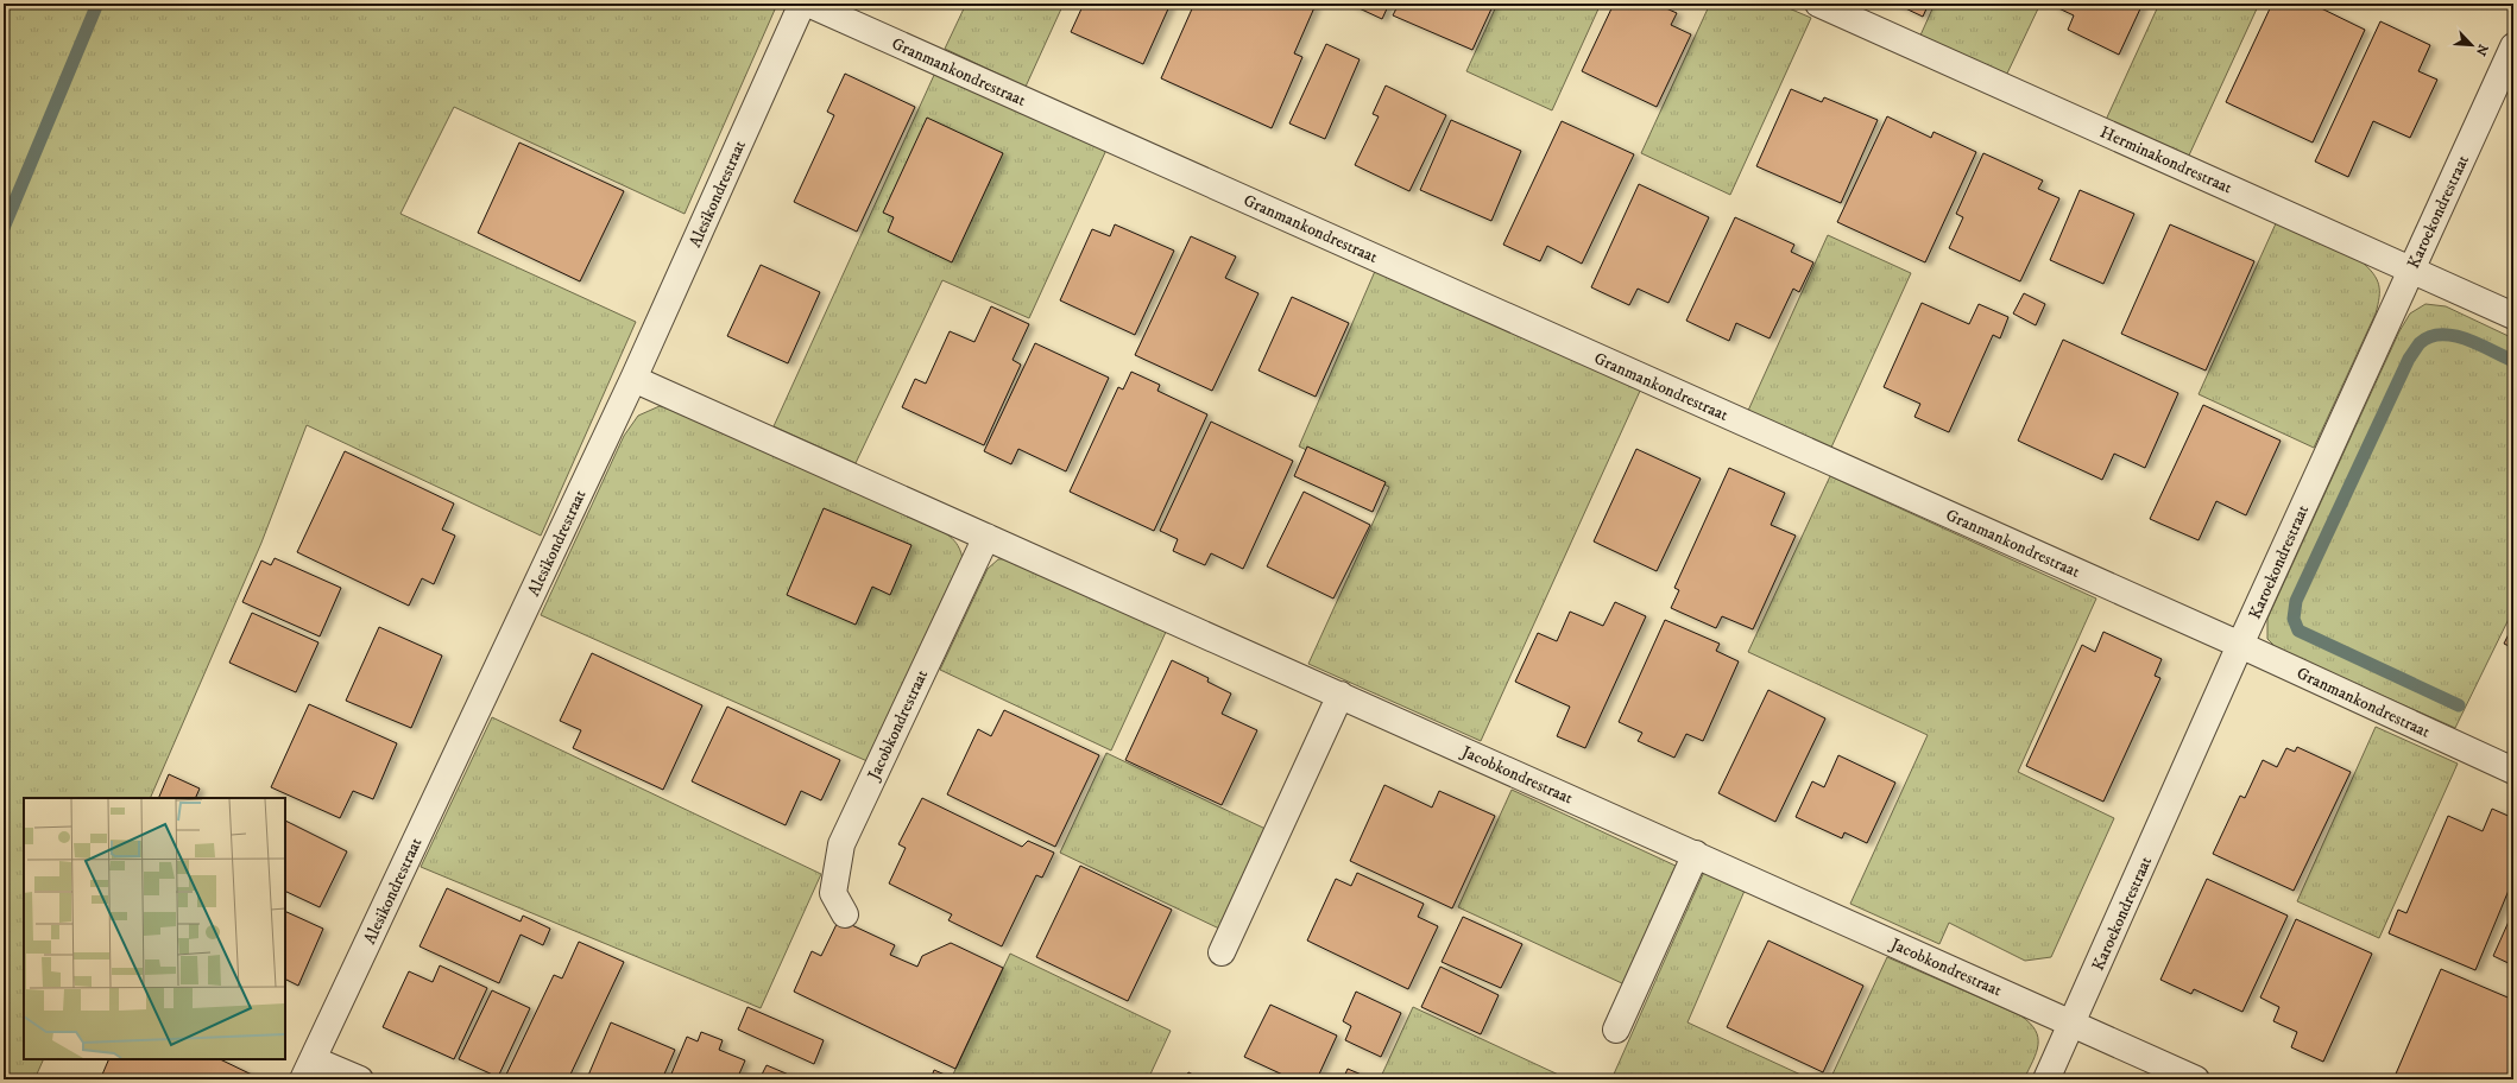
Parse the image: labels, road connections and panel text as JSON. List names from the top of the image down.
{
  "streets": {
    "street": [
      "Granmankondrestraat",
      "Herminakondrestraat",
      "Alesikondrestraat",
      "Karoekondrestraat",
      "Jacobkondrestraat"
    ]
  },
  "crossings": [
    ["Granmankondrestraat", "Karoekondrestraat"],
    ["Herminakondrestraat", "Karoekondrestraat"],
    ["Alesikondrestraat", "Jacobkondrestraat"],
    ["Karoekondrestraat", "Jacobkondrestraat"]
  ],
  "north": "bottom right"
}
